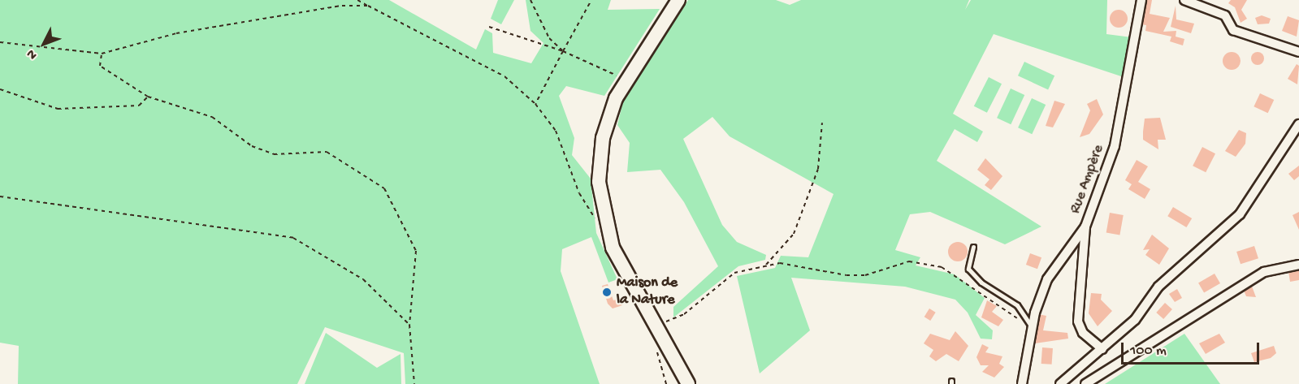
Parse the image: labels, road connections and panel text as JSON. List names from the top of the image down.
{
  "streets": {
    "street": ["Rue Ampère"]
  },
  "places": ["Maison de la Nature"],
  "scale_bar": "100 m",
  "north": "bottom left"
}
